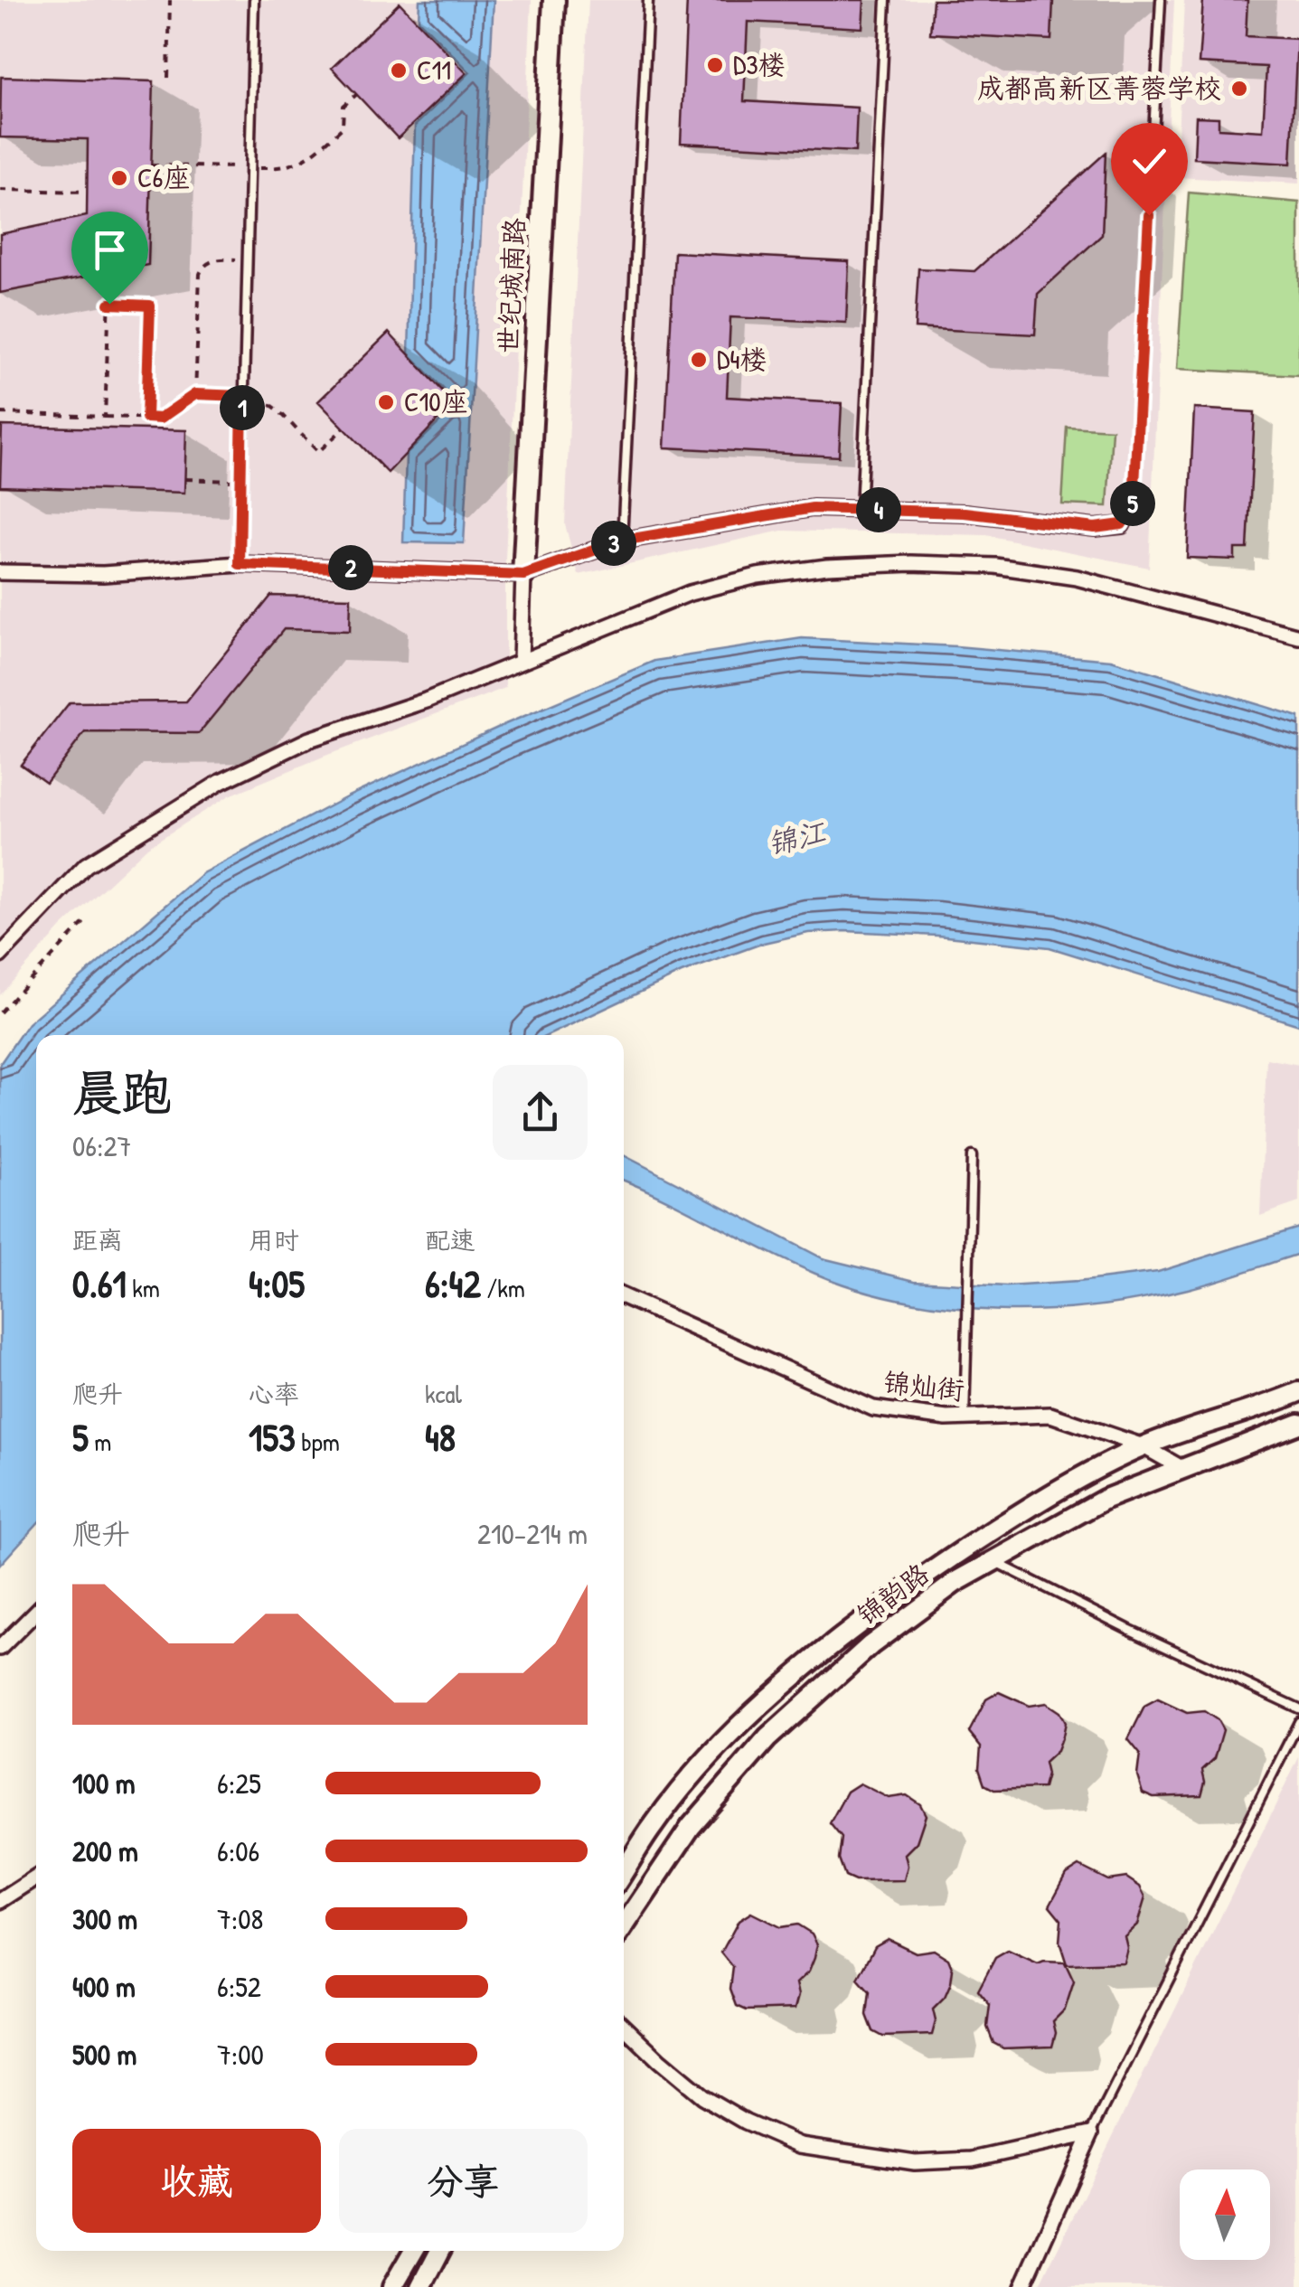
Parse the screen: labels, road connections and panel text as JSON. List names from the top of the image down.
{
  "streets": {
    "main road": ["世纪城南路"],
    "street": ["锦灿街", "锦韵路"]
  },
  "crossings": [
    ["锦灿街", "锦韵路"]
  ],
  "water": ["锦江"],
  "places": [
    "D3楼",
    "C11",
    "成都高新区菁蓉学校",
    "C6座",
    "D4楼",
    "C10座"
  ],
  "north": "top",
  "page": {
    "pins": [
      "1",
      "5",
      "4",
      "3",
      "2"
    ],
    "heading": ["晨跑", "06:27"],
    "stats": [
      ["距离", "0.61 km"],
      ["用时", "4:05"],
      ["配速", "6:42 /km"],
      ["爬升", "5 m"],
      ["心率", "153 bpm"],
      ["kcal", "48"]
    ],
    "chart": ["爬升", "210–214 m"],
    "list": [
      {
        "name": "100 m",
        "note": "6:25"
      },
      {
        "name": "200 m",
        "note": "6:06"
      },
      {
        "name": "300 m",
        "note": "7:08"
      },
      {
        "name": "400 m",
        "note": "6:52"
      },
      {
        "name": "500 m",
        "note": "7:00"
      }
    ],
    "buttons": ["收藏", "分享"]
  }
}
